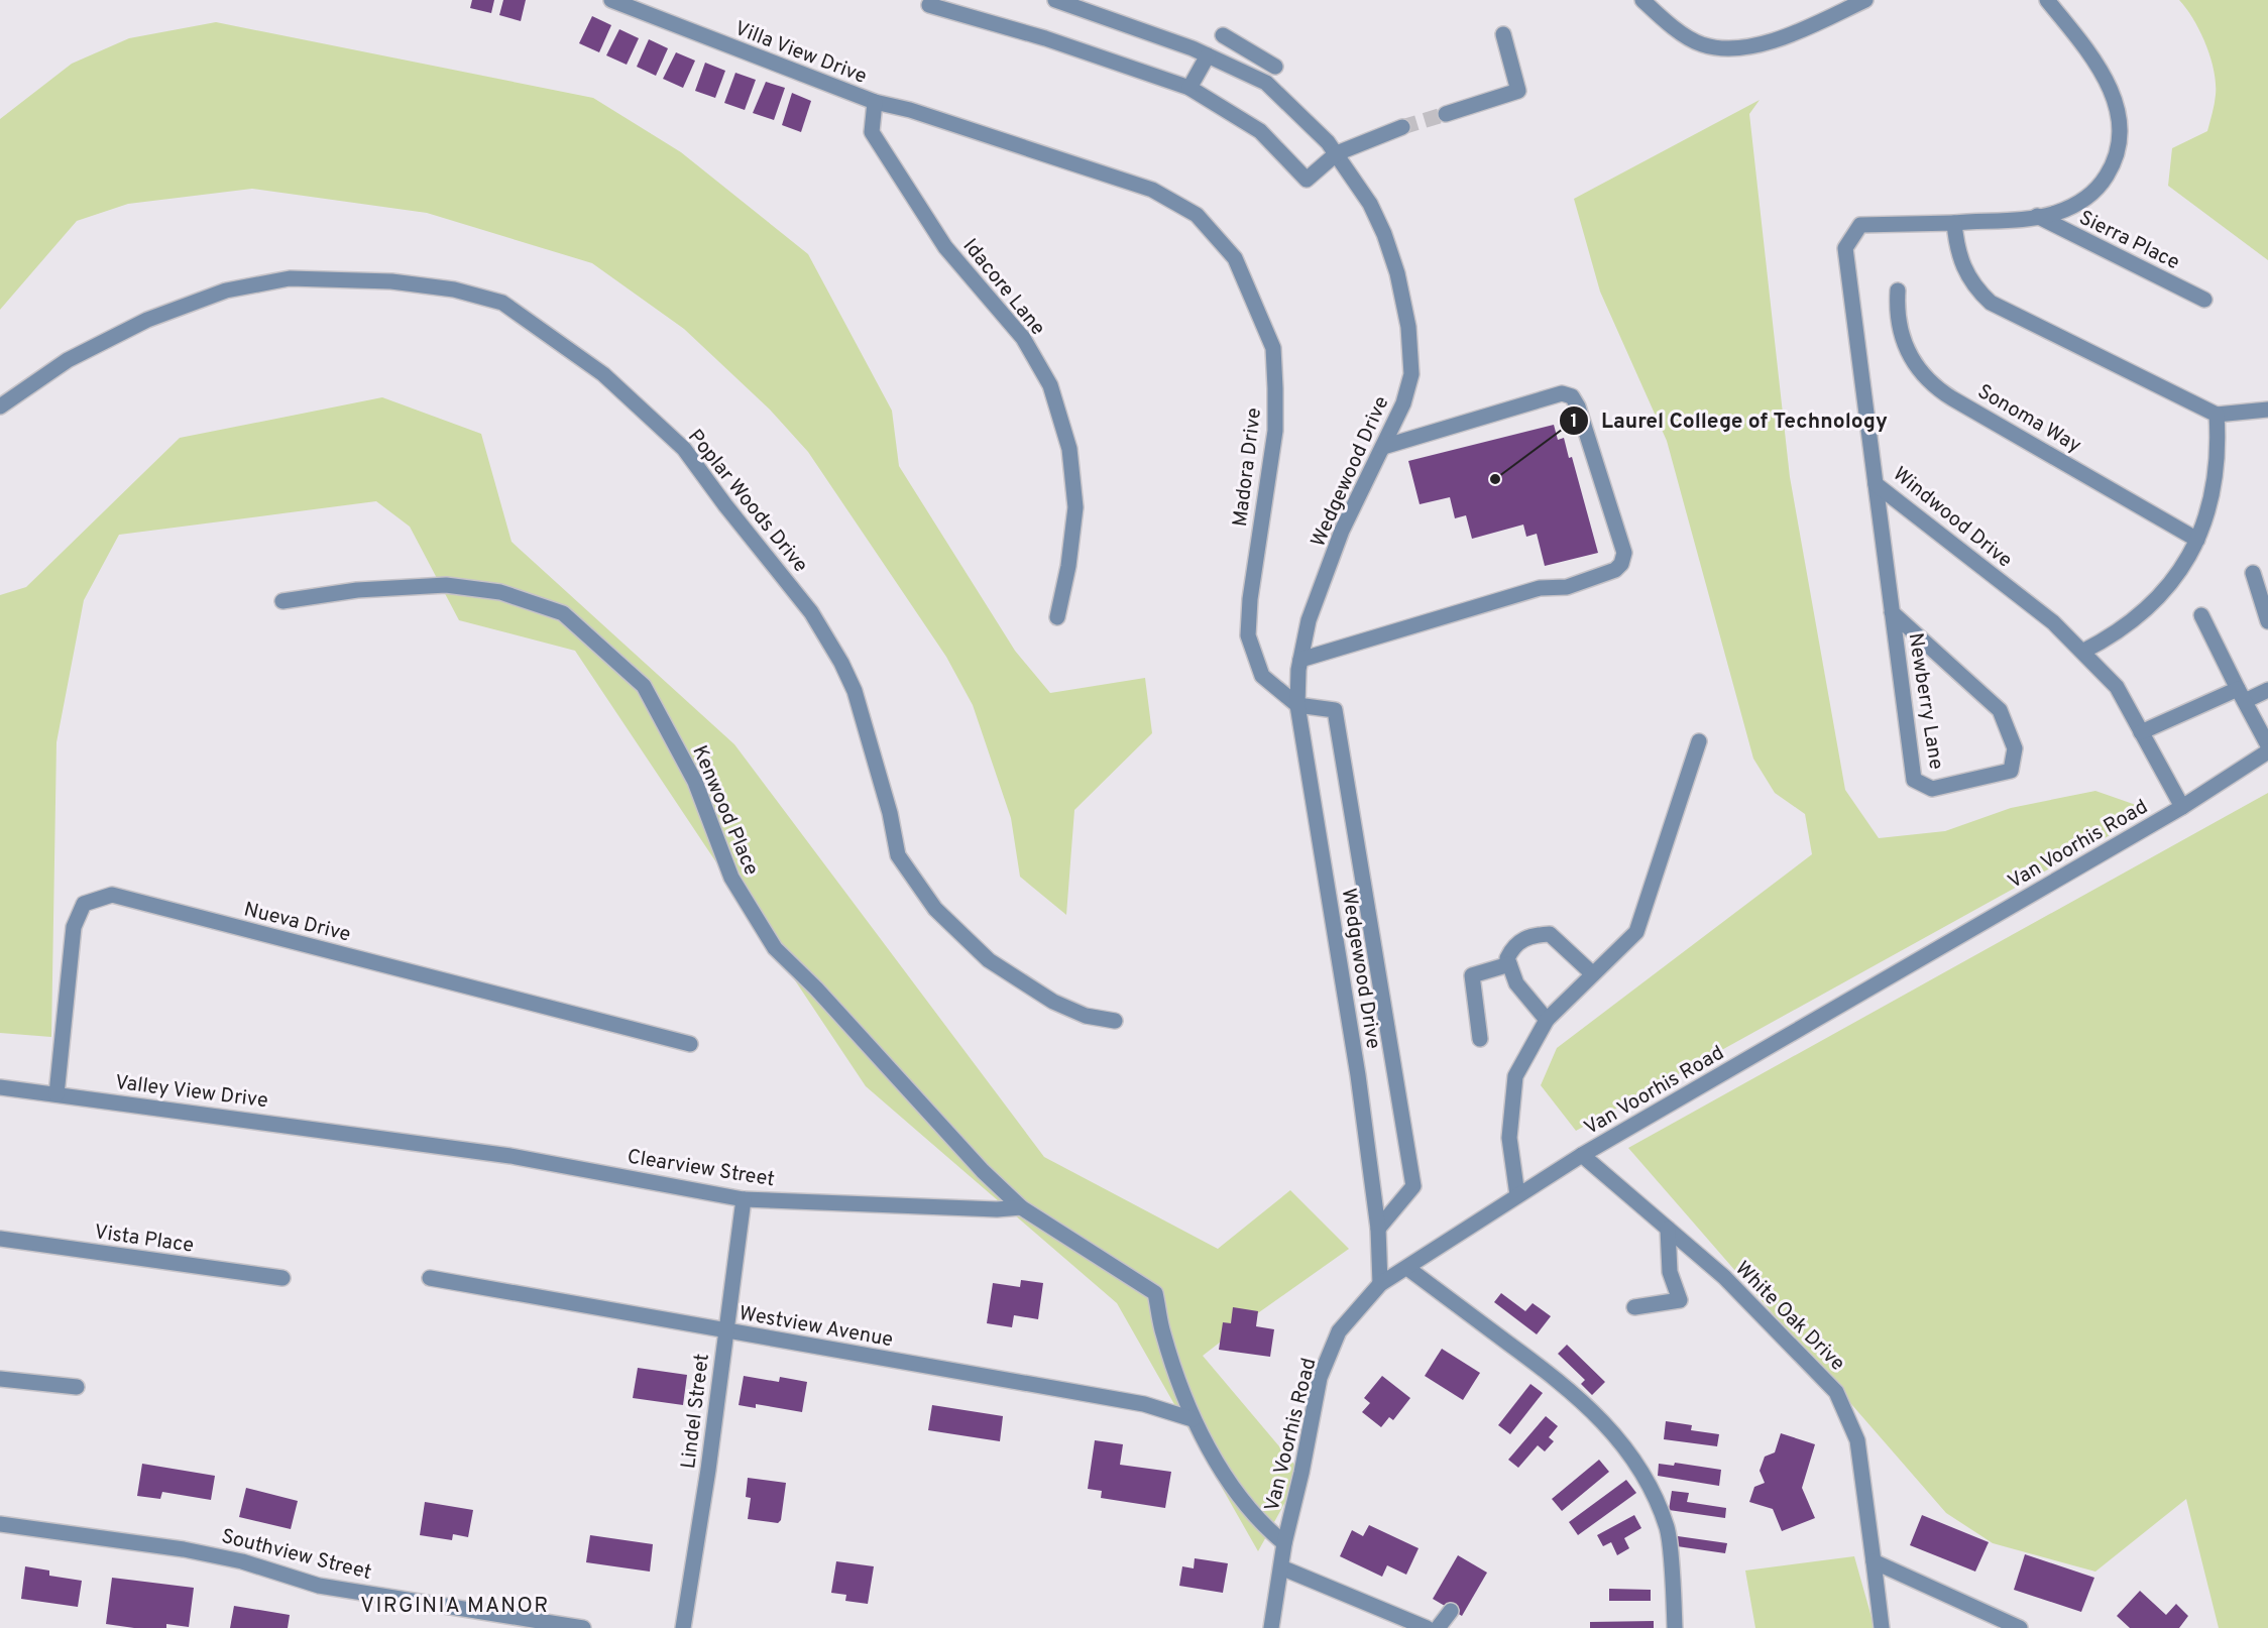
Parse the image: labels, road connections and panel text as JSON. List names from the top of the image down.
{
  "streets": {
    "street": [
      "Villa View Drive",
      "Sierra Place",
      "Idacore Lane",
      "Sonoma Way",
      "Madora Drive",
      "Wedgewood Drive",
      "Poplar Woods Drive",
      "Windwood Drive",
      "Newberry Lane",
      "Kenwood Place",
      "Van Voorhis Road",
      "Nueva Drive",
      "Valley View Drive",
      "Clearview Street",
      "Vista Place",
      "White Oak Drive",
      "Westview Avenue",
      "Lindel Street",
      "Southview Street"
    ]
  },
  "crossings": [
    ["Villa View Drive", "Idacore Lane"],
    ["Villa View Drive", "Madora Drive"],
    ["Sierra Place", "Windwood Drive"],
    ["Idacore Lane", "Madora Drive"],
    ["Madora Drive", "Wedgewood Drive"],
    ["Wedgewood Drive", "Van Voorhis Road"],
    ["Windwood Drive", "Newberry Lane"],
    ["Windwood Drive", "Van Voorhis Road"],
    ["Kenwood Place", "Van Voorhis Road"],
    ["Kenwood Place", "Clearview Street"],
    ["Kenwood Place", "Westview Avenue"],
    ["Van Voorhis Road", "White Oak Drive"],
    ["Nueva Drive", "Valley View Drive"],
    ["Valley View Drive", "Clearview Street"],
    ["Clearview Street", "Lindel Street"],
    ["Westview Avenue", "Lindel Street"]
  ],
  "districts": ["VIRGINIA MANOR"],
  "places": ["Laurel College of Technology"]
}
